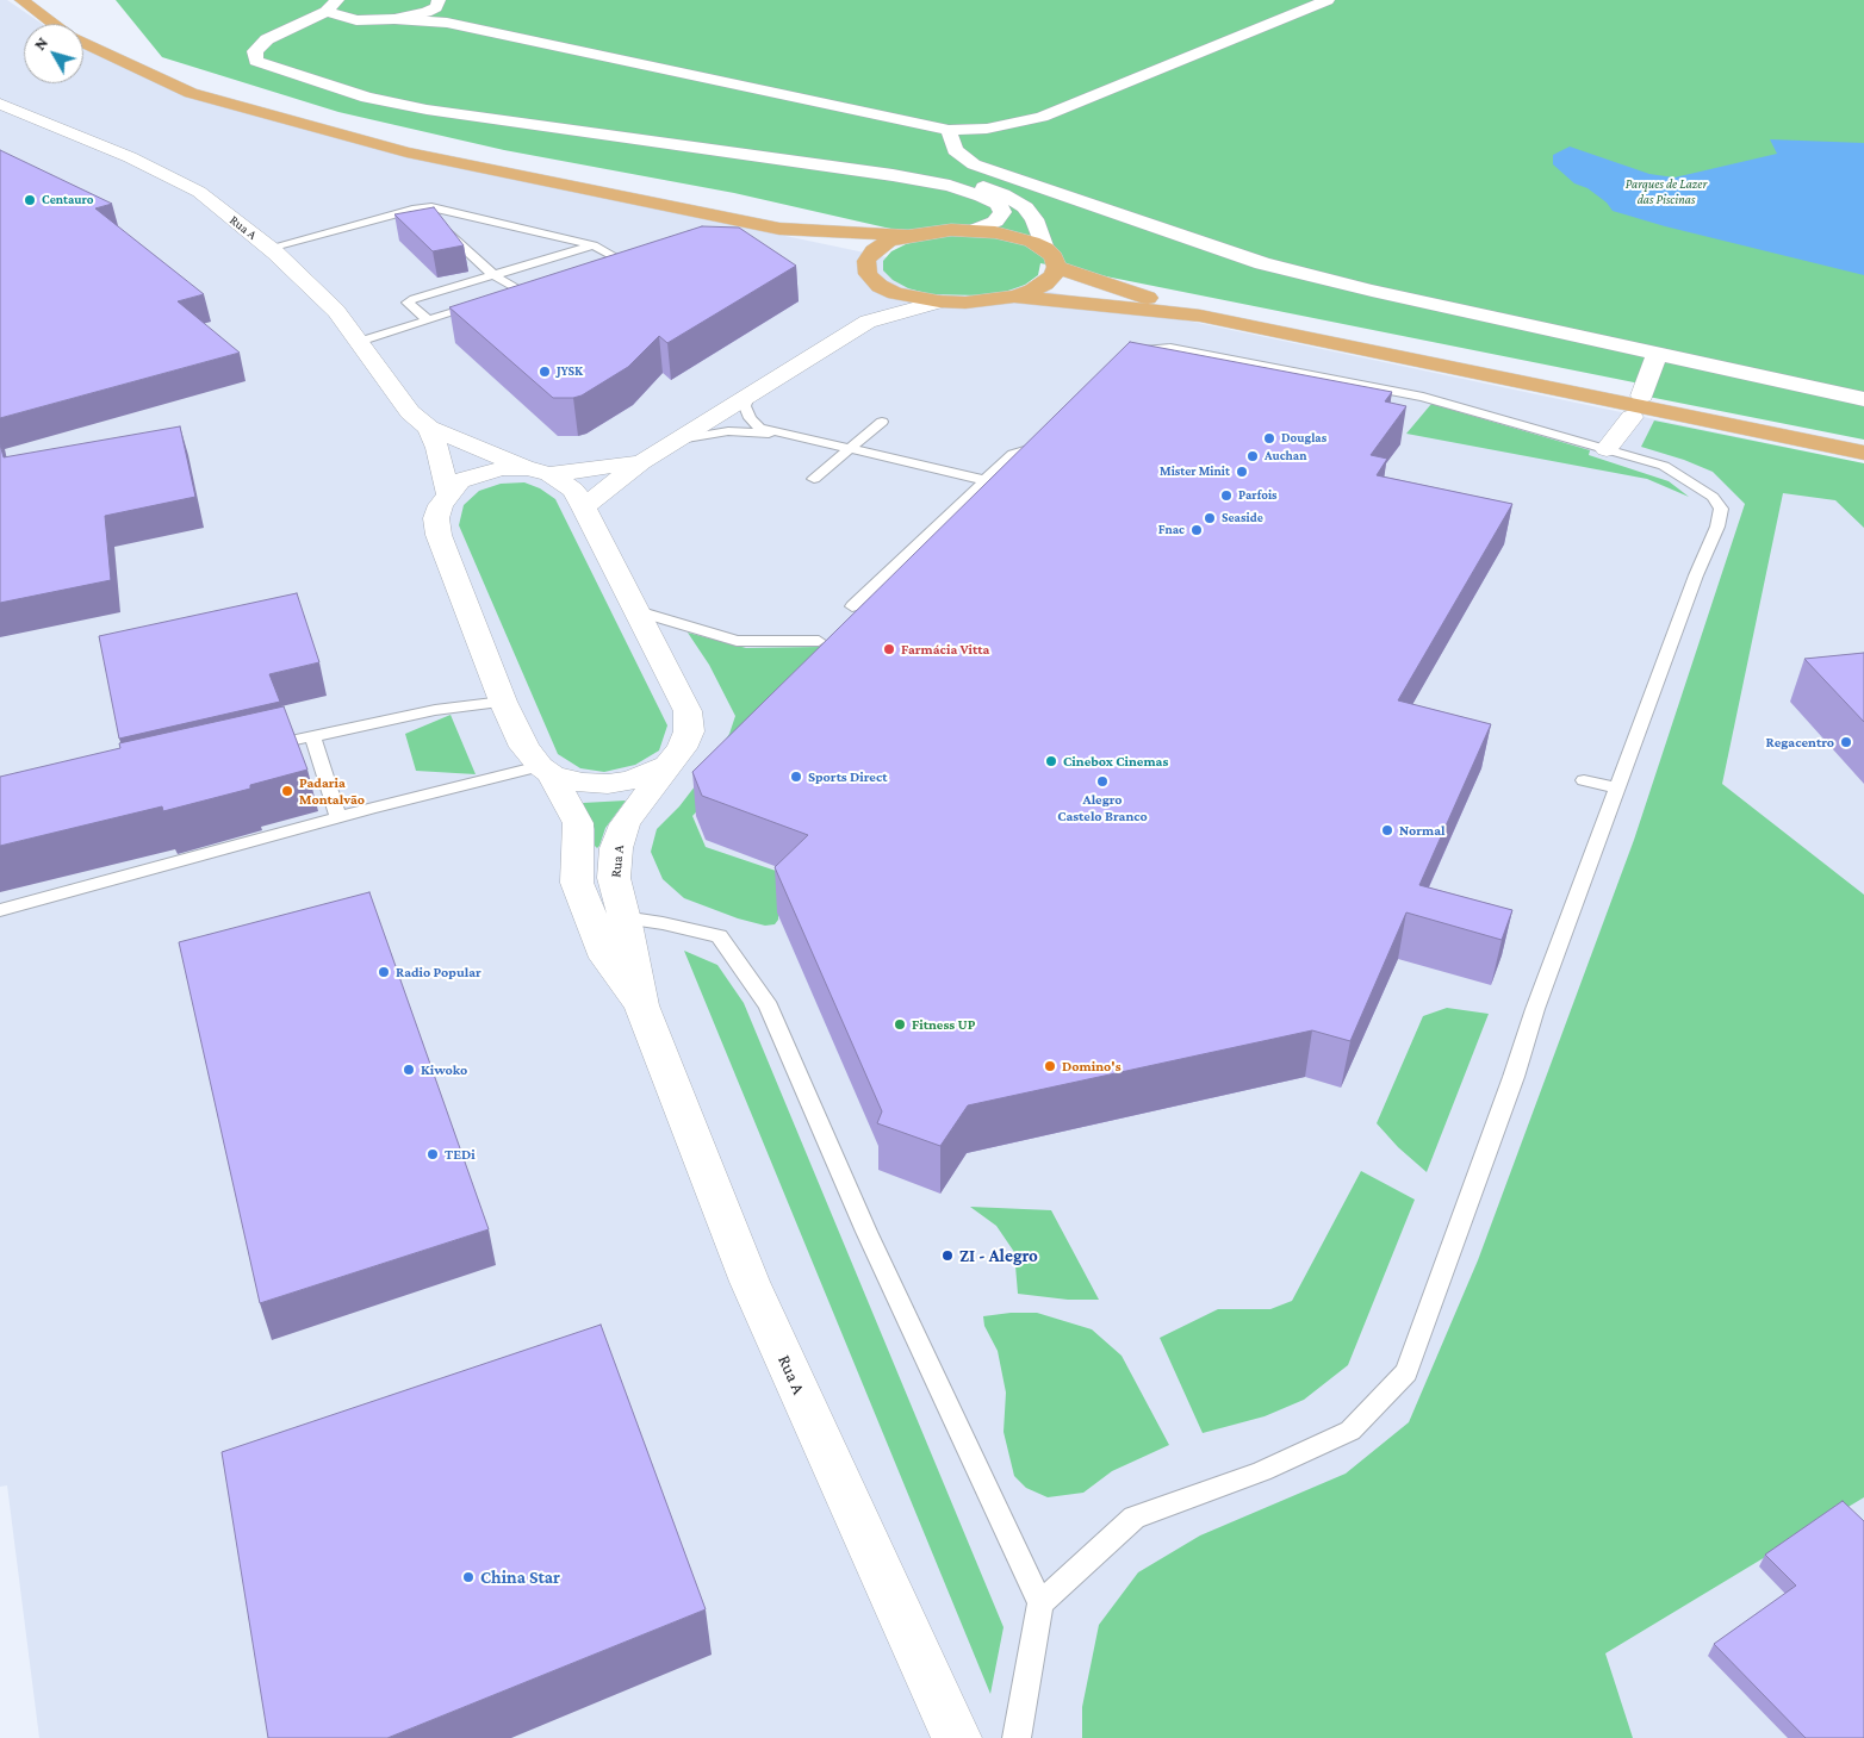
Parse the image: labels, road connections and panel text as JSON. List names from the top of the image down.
{
  "streets": {
    "street": ["Rua A"]
  },
  "parks": ["Parques de Lazer das Piscinas"],
  "places": [
    "Centauro",
    "JYSK",
    "Douglas",
    "Auchan",
    "Mister Minit",
    "Parfois",
    "Seaside",
    "Fnac",
    "Farmácia Vitta",
    "Regacentro",
    "Cinebox Cinemas",
    "Sports Direct",
    "Alegro Castelo Branco",
    "Padaria Montalvão",
    "Normal",
    "Radio Popular",
    "Fitness UP",
    "Domino's",
    "Kiwoko",
    "TEDi",
    "ZI - Alegro",
    "China Star"
  ],
  "north": "top left"
}
